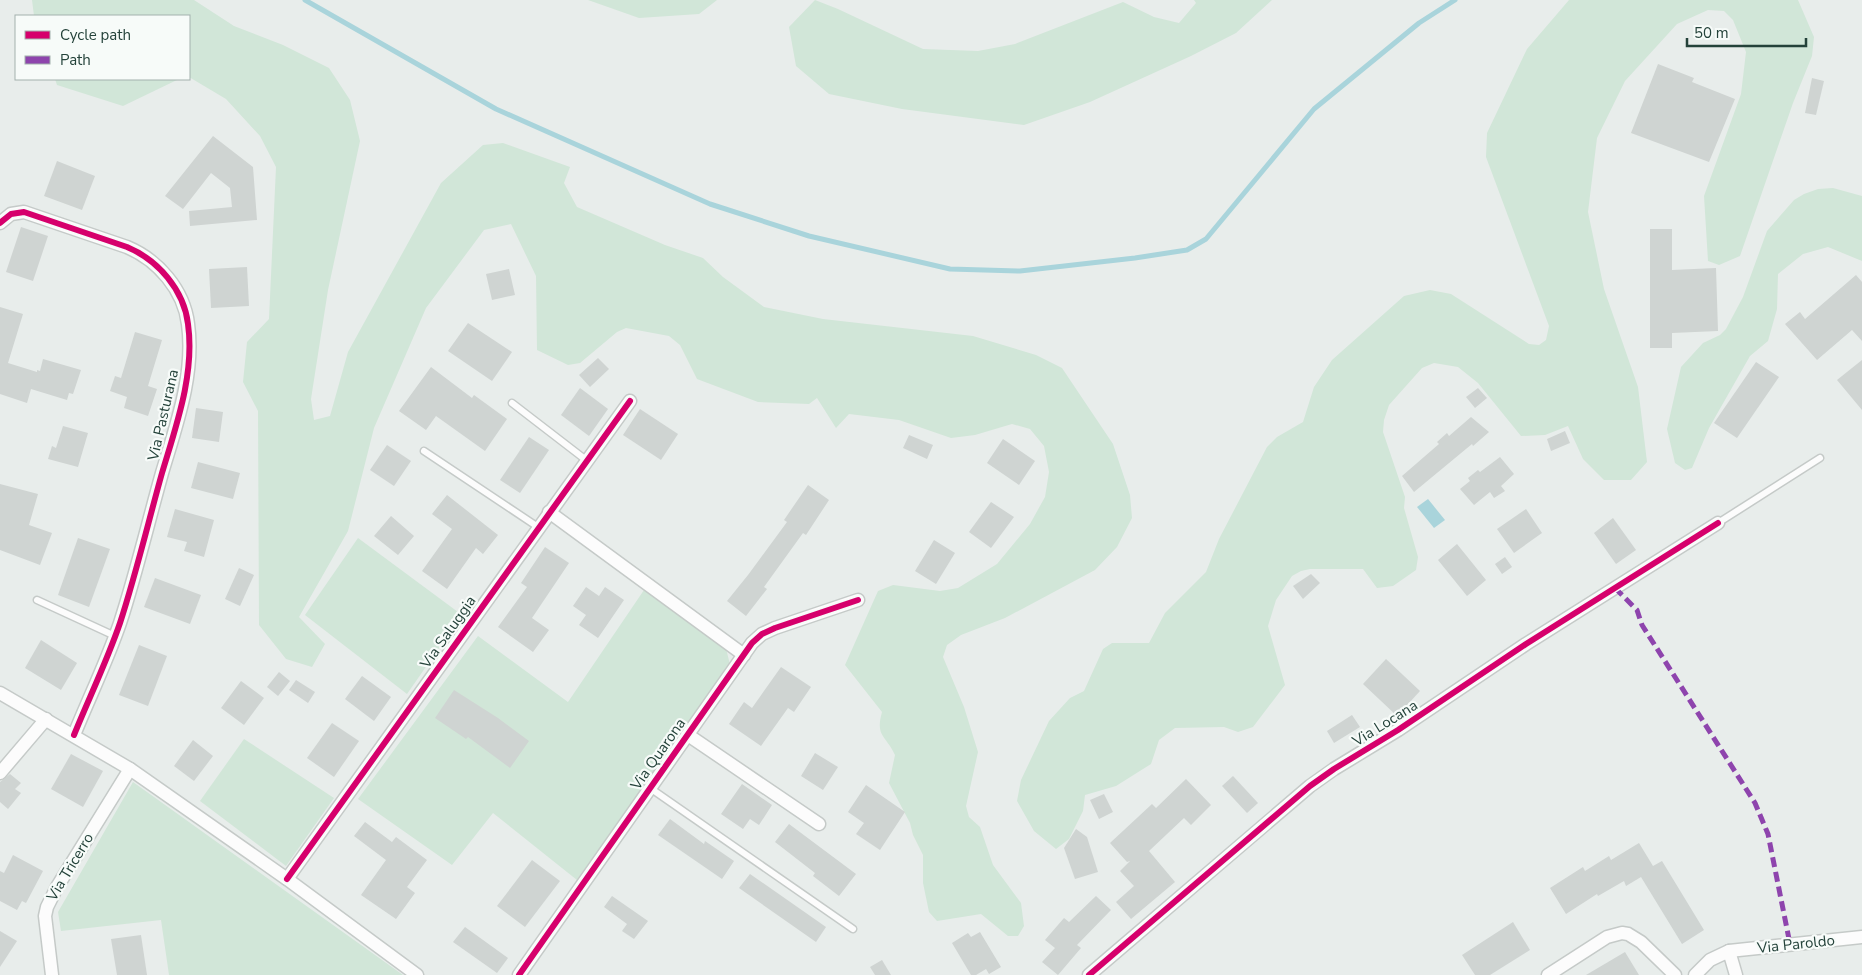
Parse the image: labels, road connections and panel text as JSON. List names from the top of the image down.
{
  "streets": {
    "street": [
      "Via Pasturana",
      "Via Saluggia",
      "Via Locana",
      "Via Quarona",
      "Via Tricerro",
      "Via Paroldo"
    ]
  },
  "legend": ["Cycle path", "Path"],
  "scale_bar": "50 m"
}
